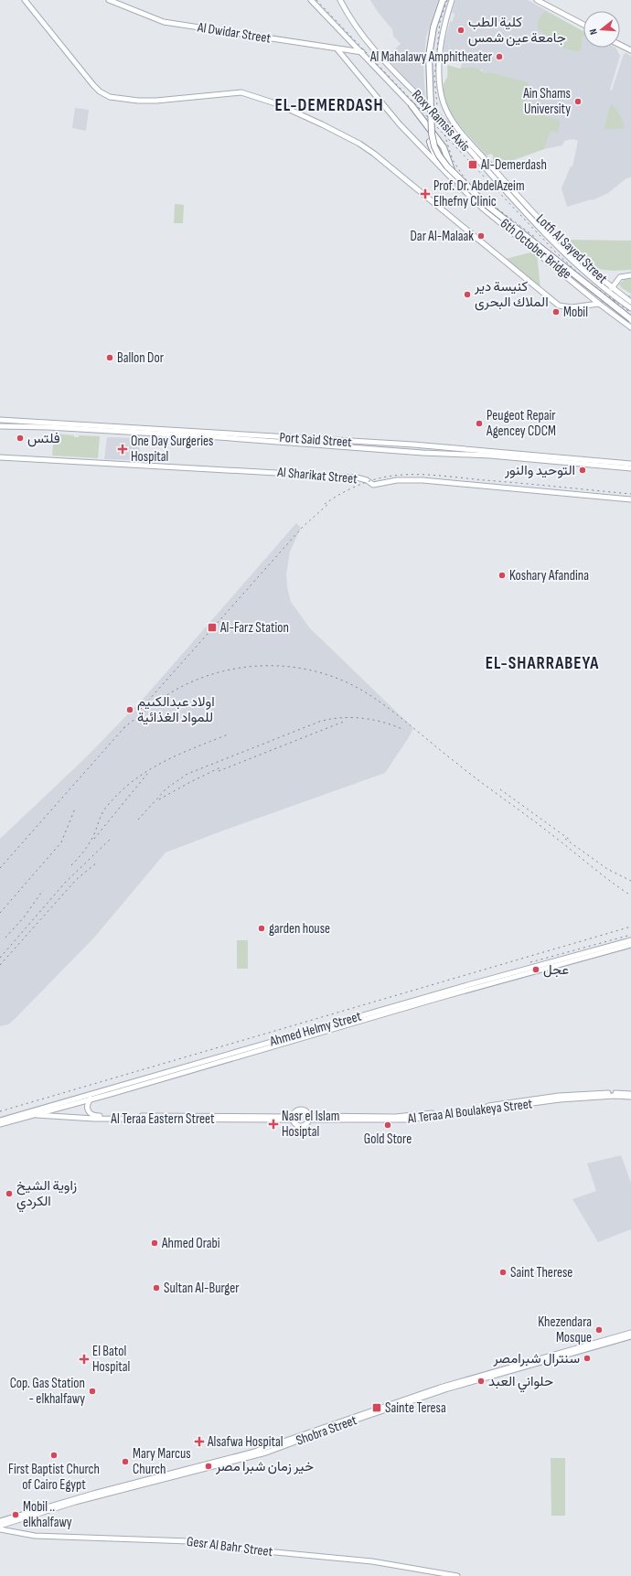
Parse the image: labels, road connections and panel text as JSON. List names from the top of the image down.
{
  "streets": {
    "highway": ["6th October Bridge"],
    "main road": [
      "Al Dwidar Street",
      "Roxy Ramsis Axis",
      "Lotfi Al Sayed Street",
      "Port Said Street",
      "Al Sharikat Street",
      "Ahmed Helmy Street",
      "Al Teraa Al Boulakeya Street",
      "Al Teraa Eastern Street",
      "Shobra Street",
      "Gesr Al Bahr Street"
    ]
  },
  "crossings": [
    ["Ahmed Helmy Street", "Al Teraa Eastern Street"],
    ["Al Teraa Al Boulakeya Street", "Al Teraa Eastern Street"]
  ],
  "districts": ["EL-DEMERDASH", "EL-SHARRABEYA"],
  "places": {
    "other": [
      "كلية الطب جامعة عين شمس",
      "Al Mahalawy Amphitheater",
      "Ain Shams University",
      "Dar Al-Malaak",
      "كنيسة دير الملاك البحرى",
      "Mobil",
      "Ballon Dor",
      "Peugeot Repair Agencey CDCM",
      "فلتس",
      "التوحيد والنور",
      "Koshary Afandina",
      "اولاد عبدالكىيم للمواد الغذائية",
      "garden house",
      "عجل",
      "Gold Store",
      "زاوية الشيخ الكردي",
      "Ahmed Orabi",
      "Saint Therese",
      "Sultan Al-Burger",
      "Khezendara Mosque",
      "سنترال شبرامصر",
      "حلواني العبد",
      "Cop. Gas Station - elkhalfawy",
      "First Baptist Church of Cairo Egypt",
      "Mary Marcus Church",
      "خير زمان شبرا مصر",
      "Mobil .. elkhalfawy"
    ],
    "transit": ["Al-Demerdash", "Al-Farz Station", "Sainte Teresa"],
    "health": [
      "Prof. Dr. AbdelAzeim Elhefny Clinic",
      "One Day Surgeries Hospital",
      "Nasr el Islam Hosiptal",
      "El Batol Hospital",
      "Alsafwa Hospital"
    ]
  },
  "north": "left"
}
